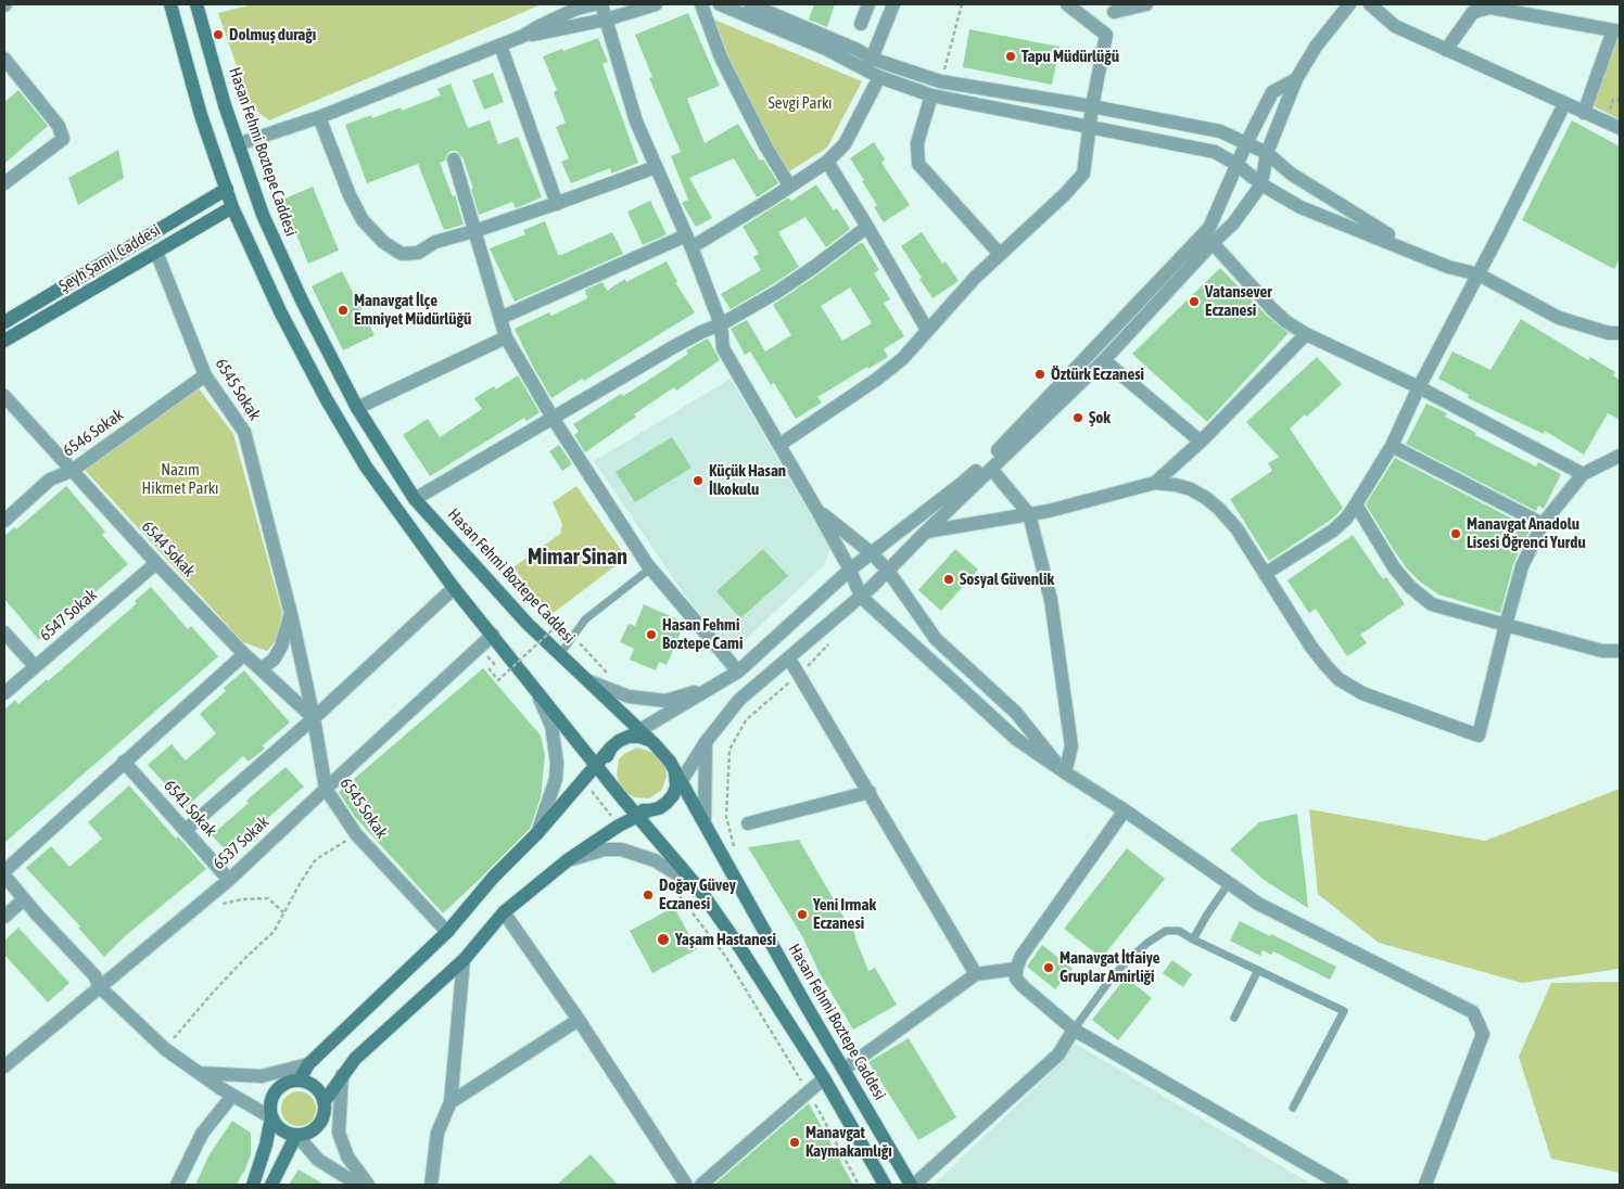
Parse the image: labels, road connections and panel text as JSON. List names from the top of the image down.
{
  "streets": {
    "main road": ["Hasan Fehmi Boztepe Caddesi", "Şeyh Şamil Caddesi"],
    "street": [
      "6545 Sokak",
      "6546 Sokak",
      "6544 Sokak",
      "6547 Sokak",
      "6541 Sokak",
      "6537 Sokak"
    ]
  },
  "crossings": [
    ["Şeyh Şamil Caddesi", "6545 Sokak"],
    ["6545 Sokak", "6546 Sokak"],
    ["6545 Sokak", "6544 Sokak"],
    ["6545 Sokak", "6537 Sokak"],
    ["6546 Sokak", "6544 Sokak"],
    ["6544 Sokak", "6547 Sokak"],
    ["6541 Sokak", "6537 Sokak"]
  ],
  "districts": ["Mimar Sinan"],
  "parks": ["Sevgi Parkı", "Nazım Hikmet Parkı"],
  "places": [
    "Dolmuş durağı",
    "Tapu Müdürlüğü",
    "Vatansever Eczanesi",
    "Manavgat İlçe Emniyet Müdürlüğü",
    "Öztürk Eczanesi",
    "Şok",
    "Küçük Hasan İlkokulu",
    "Manavgat Anadolu Lisesi Öğrenci Yurdu",
    "Sosyal Güvenlik",
    "Hasan Fehmi Boztepe Cami",
    "Doğay Güvey Eczanesi",
    "Yeni Irmak Eczanesi",
    "Yaşam Hastanesi",
    "Manavgat İtfaiye Gruplar Amirliği",
    "Manavgat Kaymakamlığı"
  ]
}
